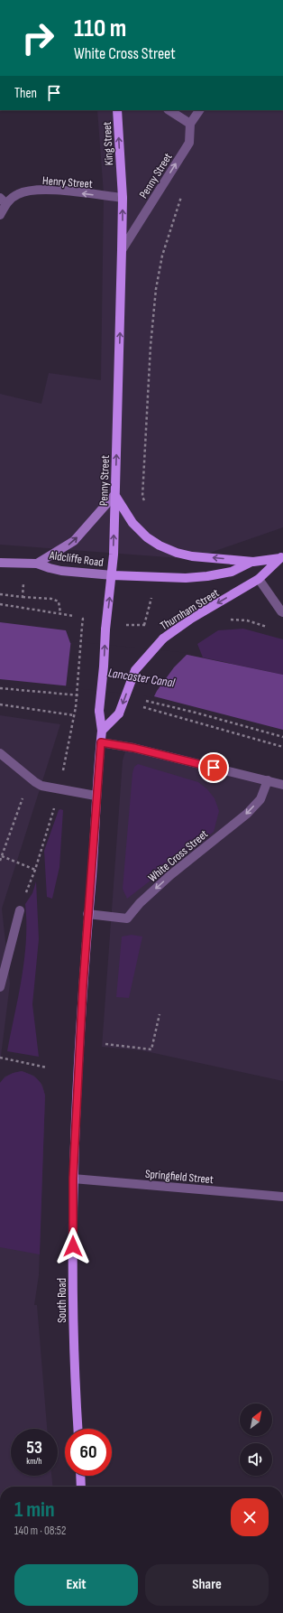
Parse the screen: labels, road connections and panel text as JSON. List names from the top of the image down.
{
  "streets": {
    "main road": [
      "King Street",
      "Penny Street",
      "Thurnham Street",
      "South Road"
    ],
    "street": [
      "Henry Street",
      "Aldcliffe Road",
      "White Cross Street",
      "Springfield Street"
    ]
  },
  "crossings": [
    ["King Street", "Penny Street"],
    ["Penny Street", "Henry Street"],
    ["Penny Street", "Aldcliffe Road"],
    ["Penny Street", "Thurnham Street"],
    ["Penny Street", "South Road"],
    ["Aldcliffe Road", "Thurnham Street"],
    ["Thurnham Street", "South Road"],
    ["White Cross Street", "South Road"],
    ["Springfield Street", "South Road"]
  ],
  "one_way": [
    "King Street",
    "Penny Street",
    "Henry Street",
    "Aldcliffe Road",
    "White Cross Street"
  ],
  "water": ["Lancaster Canal"],
  "north": "top right",
  "page": {
    "turn": ["110 m", "White Cross Street"],
    "then": "Then",
    "speed": "53 km/h",
    "limit": "60",
    "heading": ["1 min", "140 m · 08:52"],
    "buttons": ["Exit", "Share"]
  }
}
